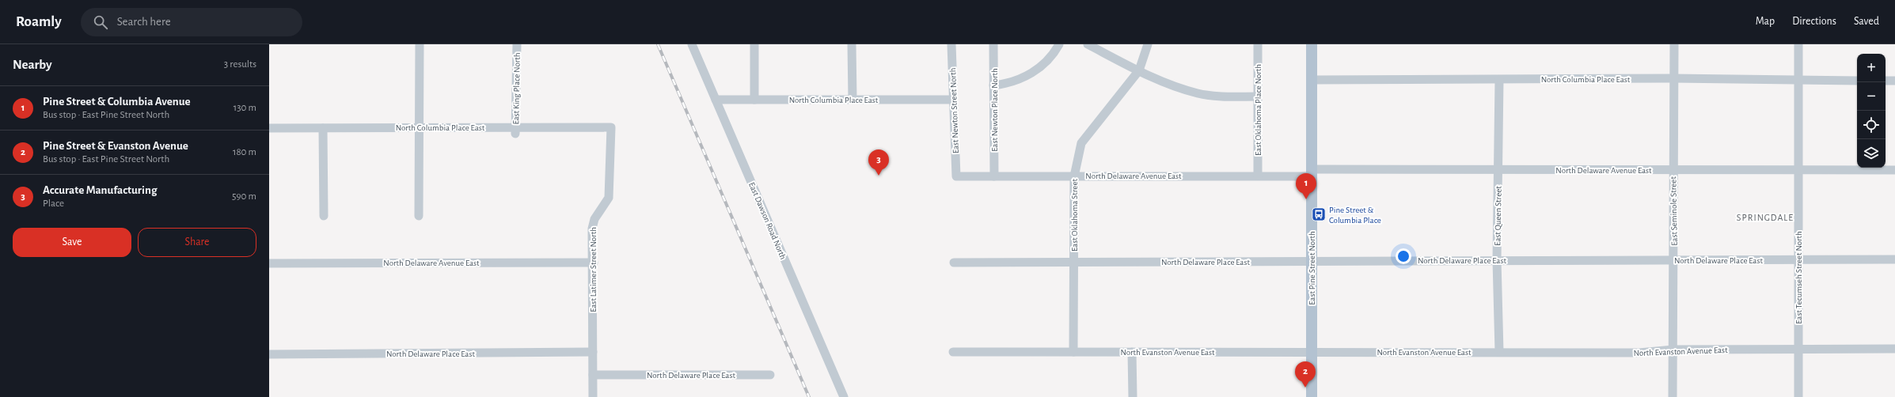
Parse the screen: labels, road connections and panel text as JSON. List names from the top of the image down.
{
  "streets": {
    "main road": ["East Pine Street North"],
    "street": [
      "North Columbia Place East",
      "East King Place North",
      "East Newton Place North",
      "East Oklahoma Place North",
      "East Newton Street North",
      "North Delaware Avenue East",
      "East Seminole Street",
      "East Oklahoma Street",
      "East Queen Street",
      "East Dawson Road North",
      "North Delaware Place East",
      "East Latimer Street North",
      "East Tecumseh Street North",
      "North Evanston Avenue East"
    ]
  },
  "crossings": [
    ["North Columbia Place East", "East King Place North"],
    ["North Columbia Place East", "East Newton Street North"],
    ["North Columbia Place East", "East Seminole Street"],
    ["North Columbia Place East", "East Queen Street"],
    ["North Columbia Place East", "East Dawson Road North"],
    ["North Columbia Place East", "East Pine Street North"],
    ["North Columbia Place East", "East Latimer Street North"],
    ["North Columbia Place East", "East Tecumseh Street North"],
    ["East Newton Place North", "North Delaware Avenue East"],
    ["East Oklahoma Place North", "North Delaware Avenue East"],
    ["East Newton Street North", "North Delaware Avenue East"],
    ["North Delaware Avenue East", "East Seminole Street"],
    ["North Delaware Avenue East", "East Oklahoma Street"],
    ["North Delaware Avenue East", "East Queen Street"],
    ["North Delaware Avenue East", "East Pine Street North"],
    ["North Delaware Avenue East", "East Latimer Street North"],
    ["North Delaware Avenue East", "East Tecumseh Street North"],
    ["East Seminole Street", "North Delaware Place East"],
    ["East Seminole Street", "North Evanston Avenue East"],
    ["East Oklahoma Street", "North Delaware Place East"],
    ["East Oklahoma Street", "North Evanston Avenue East"],
    ["East Queen Street", "North Delaware Place East"],
    ["East Queen Street", "North Evanston Avenue East"],
    ["North Delaware Place East", "East Pine Street North"],
    ["North Delaware Place East", "East Latimer Street North"],
    ["North Delaware Place East", "East Tecumseh Street North"],
    ["East Pine Street North", "North Evanston Avenue East"],
    ["East Tecumseh Street North", "North Evanston Avenue East"]
  ],
  "districts": ["SPRINGDALE"],
  "places": {
    "bus stop": ["Pine Street & Columbia Place"]
  },
  "page": {
    "header": "Roamly",
    "search": "Search here",
    "nav": ["Map", "Directions", "Saved"],
    "heading": ["Nearby", "3 results"],
    "map_buttons": ["+", "−"],
    "list": [
      {
        "mark": "1",
        "name": "Pine Street & Columbia Avenue",
        "note": "Bus stop · East Pine Street North",
        "value": "130 m"
      },
      {
        "mark": "2",
        "name": "Pine Street & Evanston Avenue",
        "note": "Bus stop · East Pine Street North",
        "value": "180 m"
      },
      {
        "mark": "3",
        "name": "Accurate Manufacturing",
        "note": "Place",
        "value": "590 m"
      }
    ],
    "pins": ["3", "1", "2"],
    "buttons": ["Save", "Share"]
  }
}
